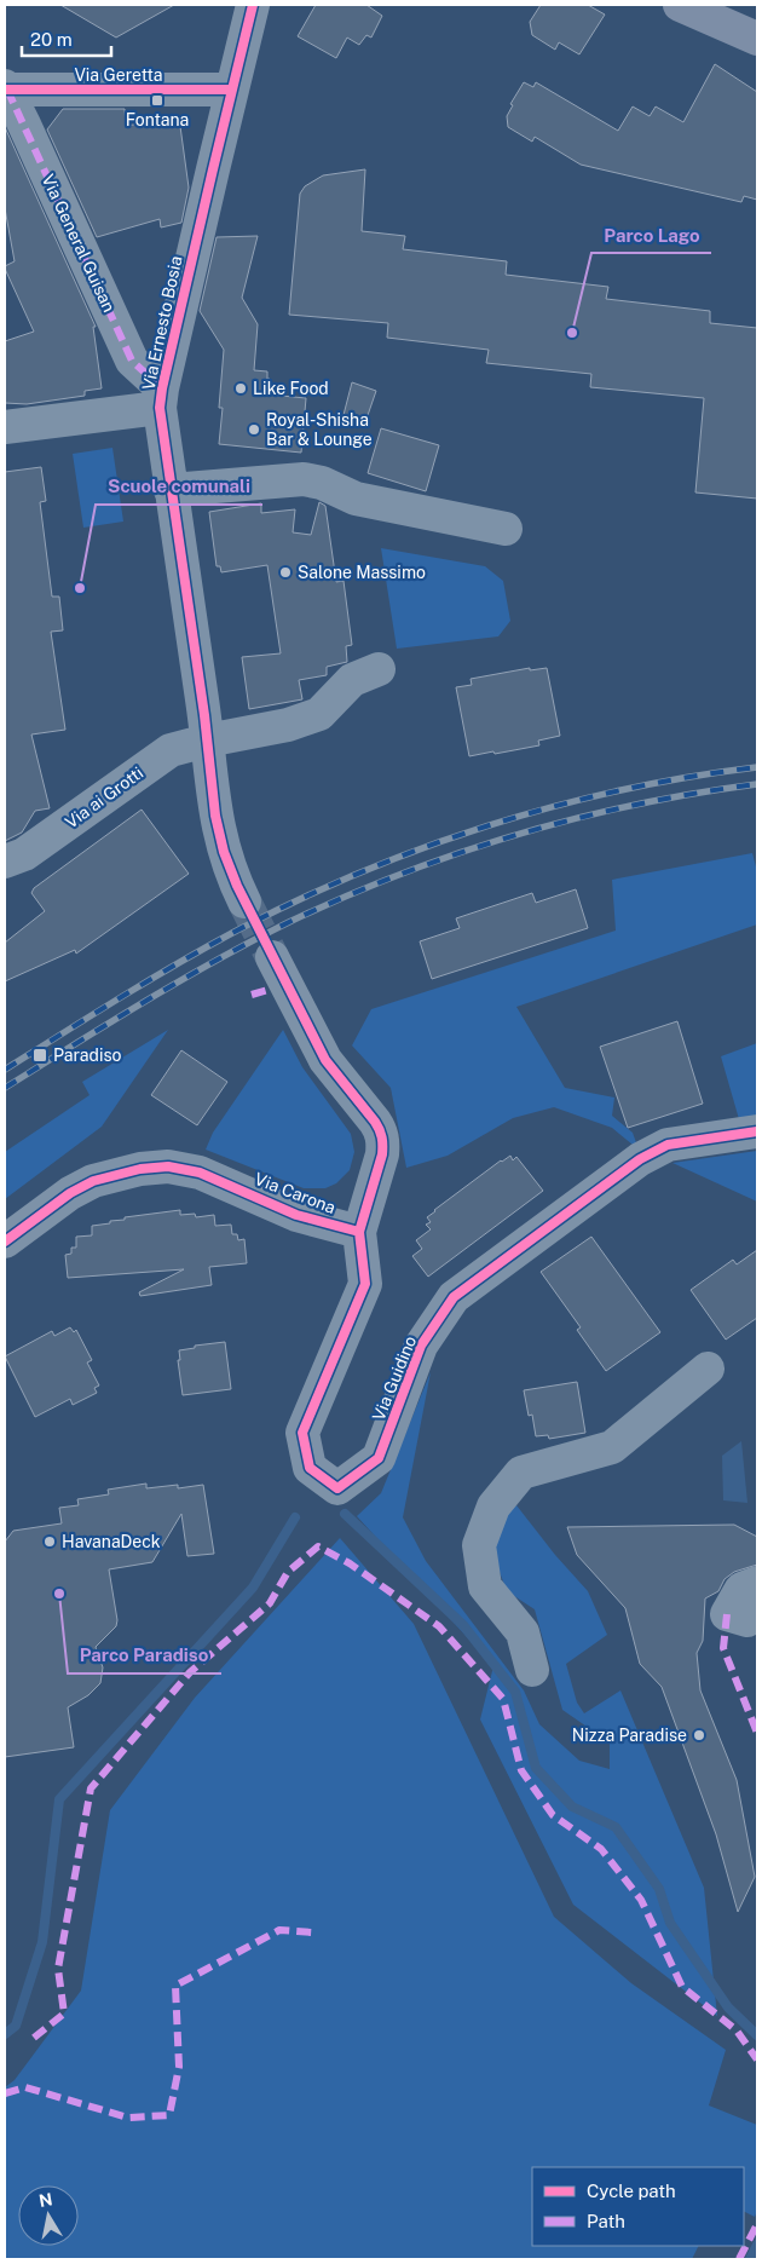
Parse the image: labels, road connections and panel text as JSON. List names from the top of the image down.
{
  "streets": {
    "street": [
      "Via Geretta",
      "Via General Guisan",
      "Via Ernesto Bosia",
      "Via ai Grotti",
      "Via Carona",
      "Via Guidino"
    ]
  },
  "crossings": [
    ["Via Geretta", "Via General Guisan"],
    ["Via Geretta", "Via Ernesto Bosia"],
    ["Via General Guisan", "Via Ernesto Bosia"],
    ["Via Ernesto Bosia", "Via ai Grotti"],
    ["Via Carona", "Via Guidino"]
  ],
  "places": {
    "transit": ["Fontana", "Paradiso"],
    "other": [
      "Parco Lago",
      "Like Food",
      "Royal-Shisha Bar & Lounge",
      "Salone Massimo",
      "Scuole comunali",
      "HavanaDeck",
      "Parco Paradiso",
      "Nizza Paradise"
    ]
  },
  "legend": ["Cycle path", "Path"],
  "scale_bar": "20 m",
  "north": "top"
}
